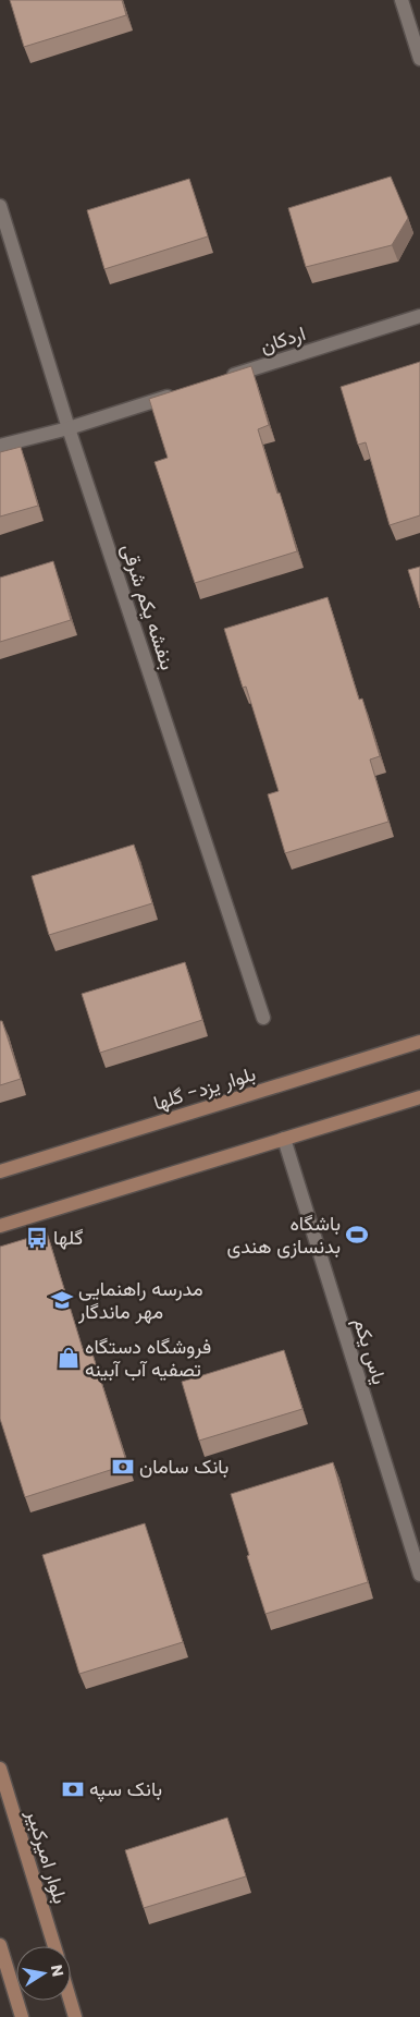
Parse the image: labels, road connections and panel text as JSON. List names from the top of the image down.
{
  "streets": {
    "main road": ["بلوار یزد- گلها", "بلوار امیرکبیر"],
    "street": ["اردکان", "بنفشه یکم شرقی", "یاس یکم"]
  },
  "places": {
    "sports": ["باشگاه بدنسازی هندی"],
    "bus stop": ["گلها"],
    "school or university": ["مدرسه راهنمایی مهر ماندگار"],
    "shop": ["فروشگاه دستگاه تصفیه آب آبینه"],
    "bank": ["بانک سامان", "بانک سپه"]
  },
  "north": "right"
}
